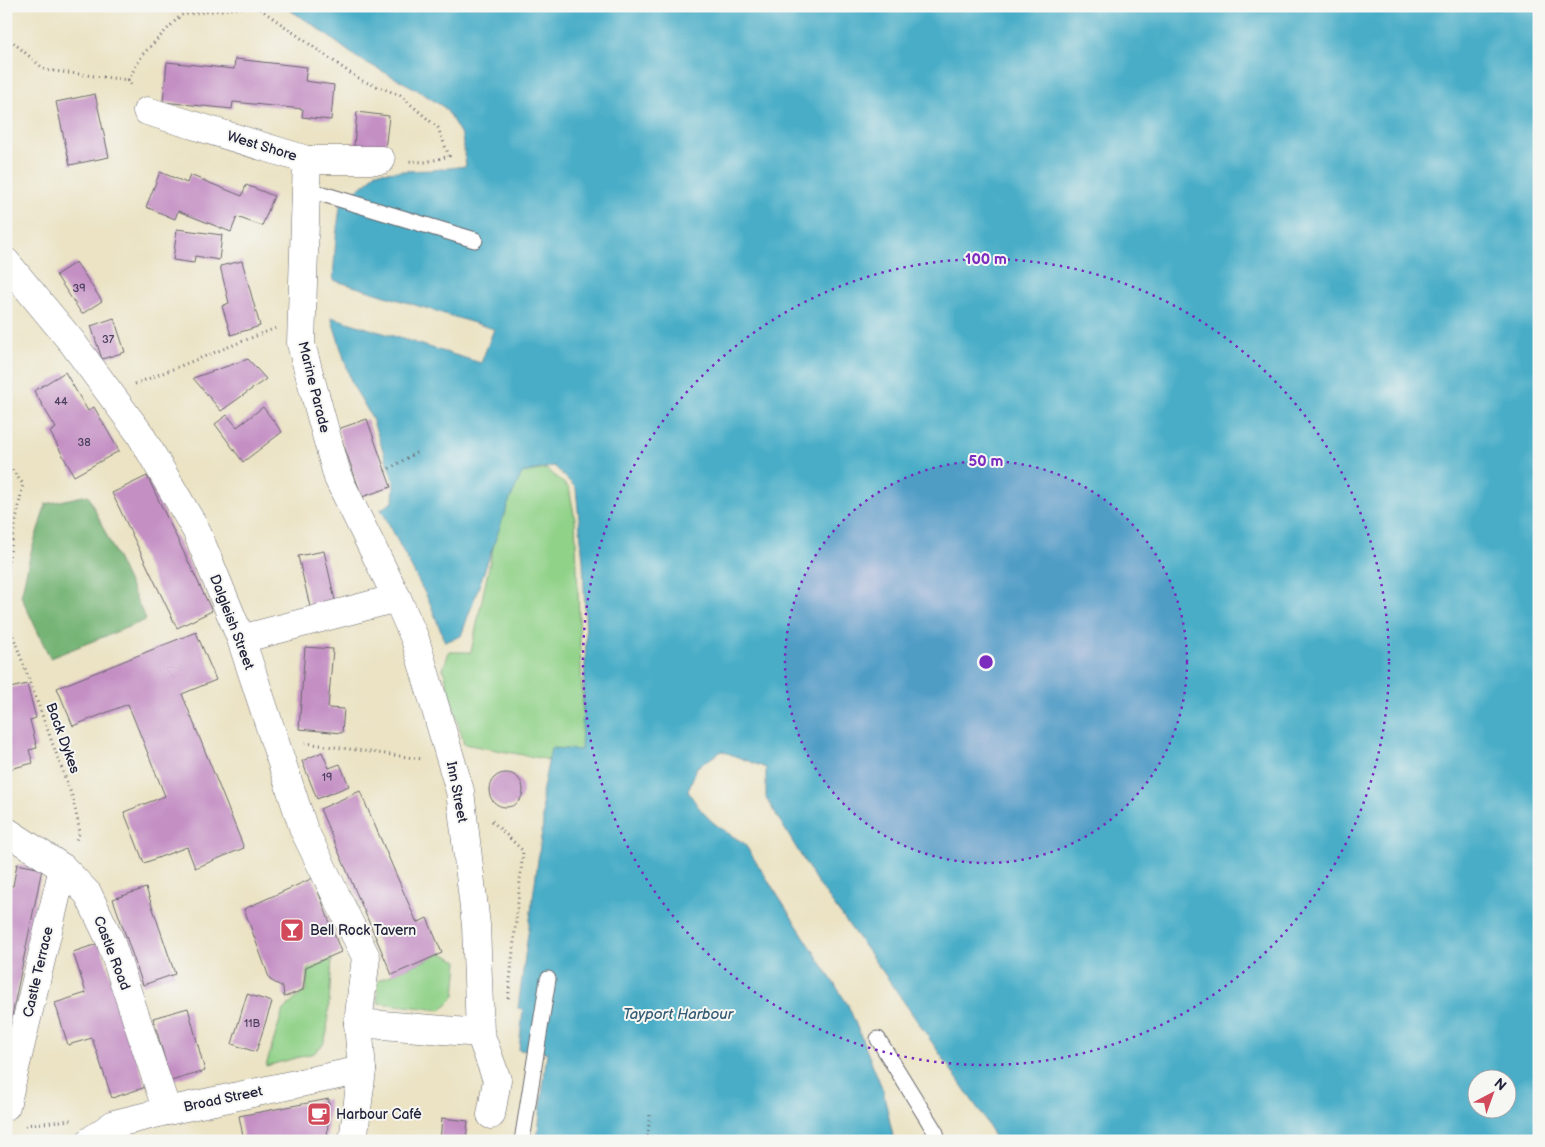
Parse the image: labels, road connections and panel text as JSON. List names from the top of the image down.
{
  "streets": {
    "street": [
      "West Shore",
      "Marine Parade",
      "Dalgleish Street",
      "Inn Street",
      "Castle Road",
      "Castle Terrace",
      "Broad Street"
    ],
    "path": ["Back Dykes"]
  },
  "crossings": [
    ["West Shore", "Marine Parade"],
    ["Marine Parade", "Inn Street"],
    ["Dalgleish Street", "Broad Street"],
    ["Back Dykes", "Castle Road"],
    ["Back Dykes", "Castle Terrace"],
    ["Castle Road", "Castle Terrace"],
    ["Castle Road", "Broad Street"]
  ],
  "water": ["Tayport Harbour"],
  "places": {
    "bar": ["Bell Rock Tavern"],
    "cafe": ["Harbour Café"]
  },
  "house_numbers": [
    "39",
    "37",
    "44",
    "38",
    "19",
    "11B"
  ],
  "north": "top right",
  "rings": ["100 m", "50 m"]
}
